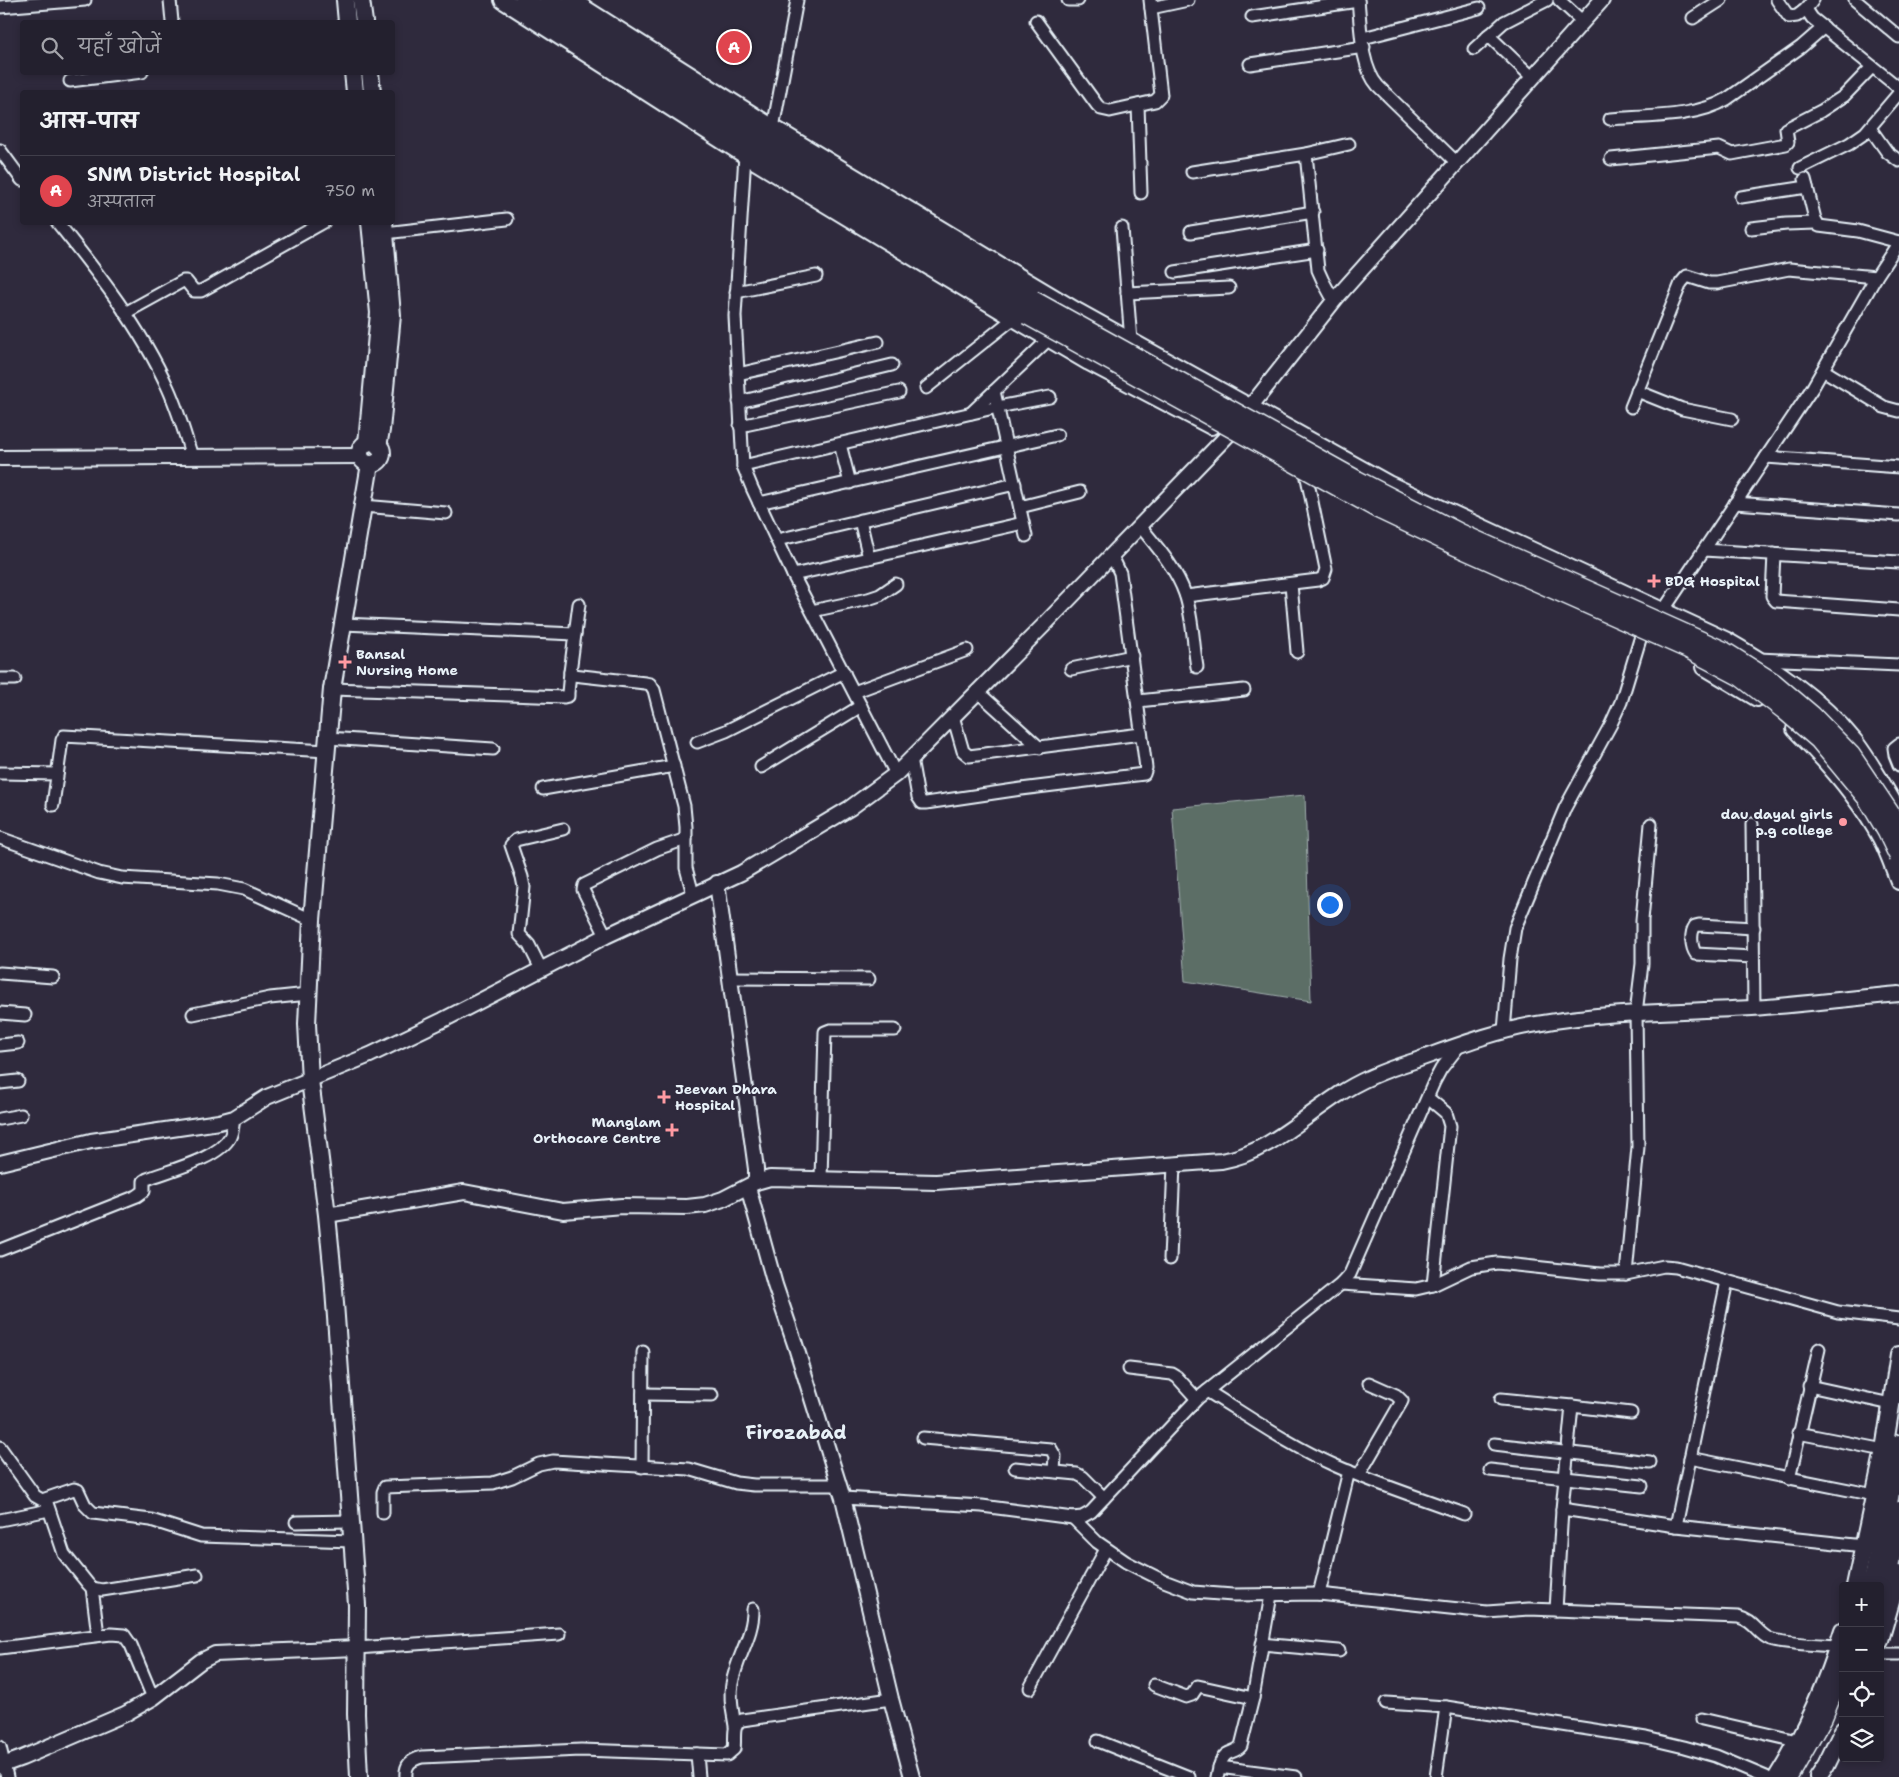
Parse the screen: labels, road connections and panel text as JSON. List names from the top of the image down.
{
  "districts": ["Firozabad"],
  "places": {
    "health": [
      "BDG Hospital",
      "Bansal Nursing Home",
      "Jeevan Dhara Hospital",
      "Manglam Orthocare Centre"
    ],
    "other": ["dau dayal girls p.g college"]
  },
  "page": {
    "search": "यहाँ खोजें",
    "pins": "A",
    "heading": "आस-पास",
    "list": [
      {
        "mark": "A",
        "name": "SNM District Hospital",
        "note": "अस्पताल",
        "value": "750 m"
      }
    ],
    "map_buttons": ["+", "−"]
  }
}
